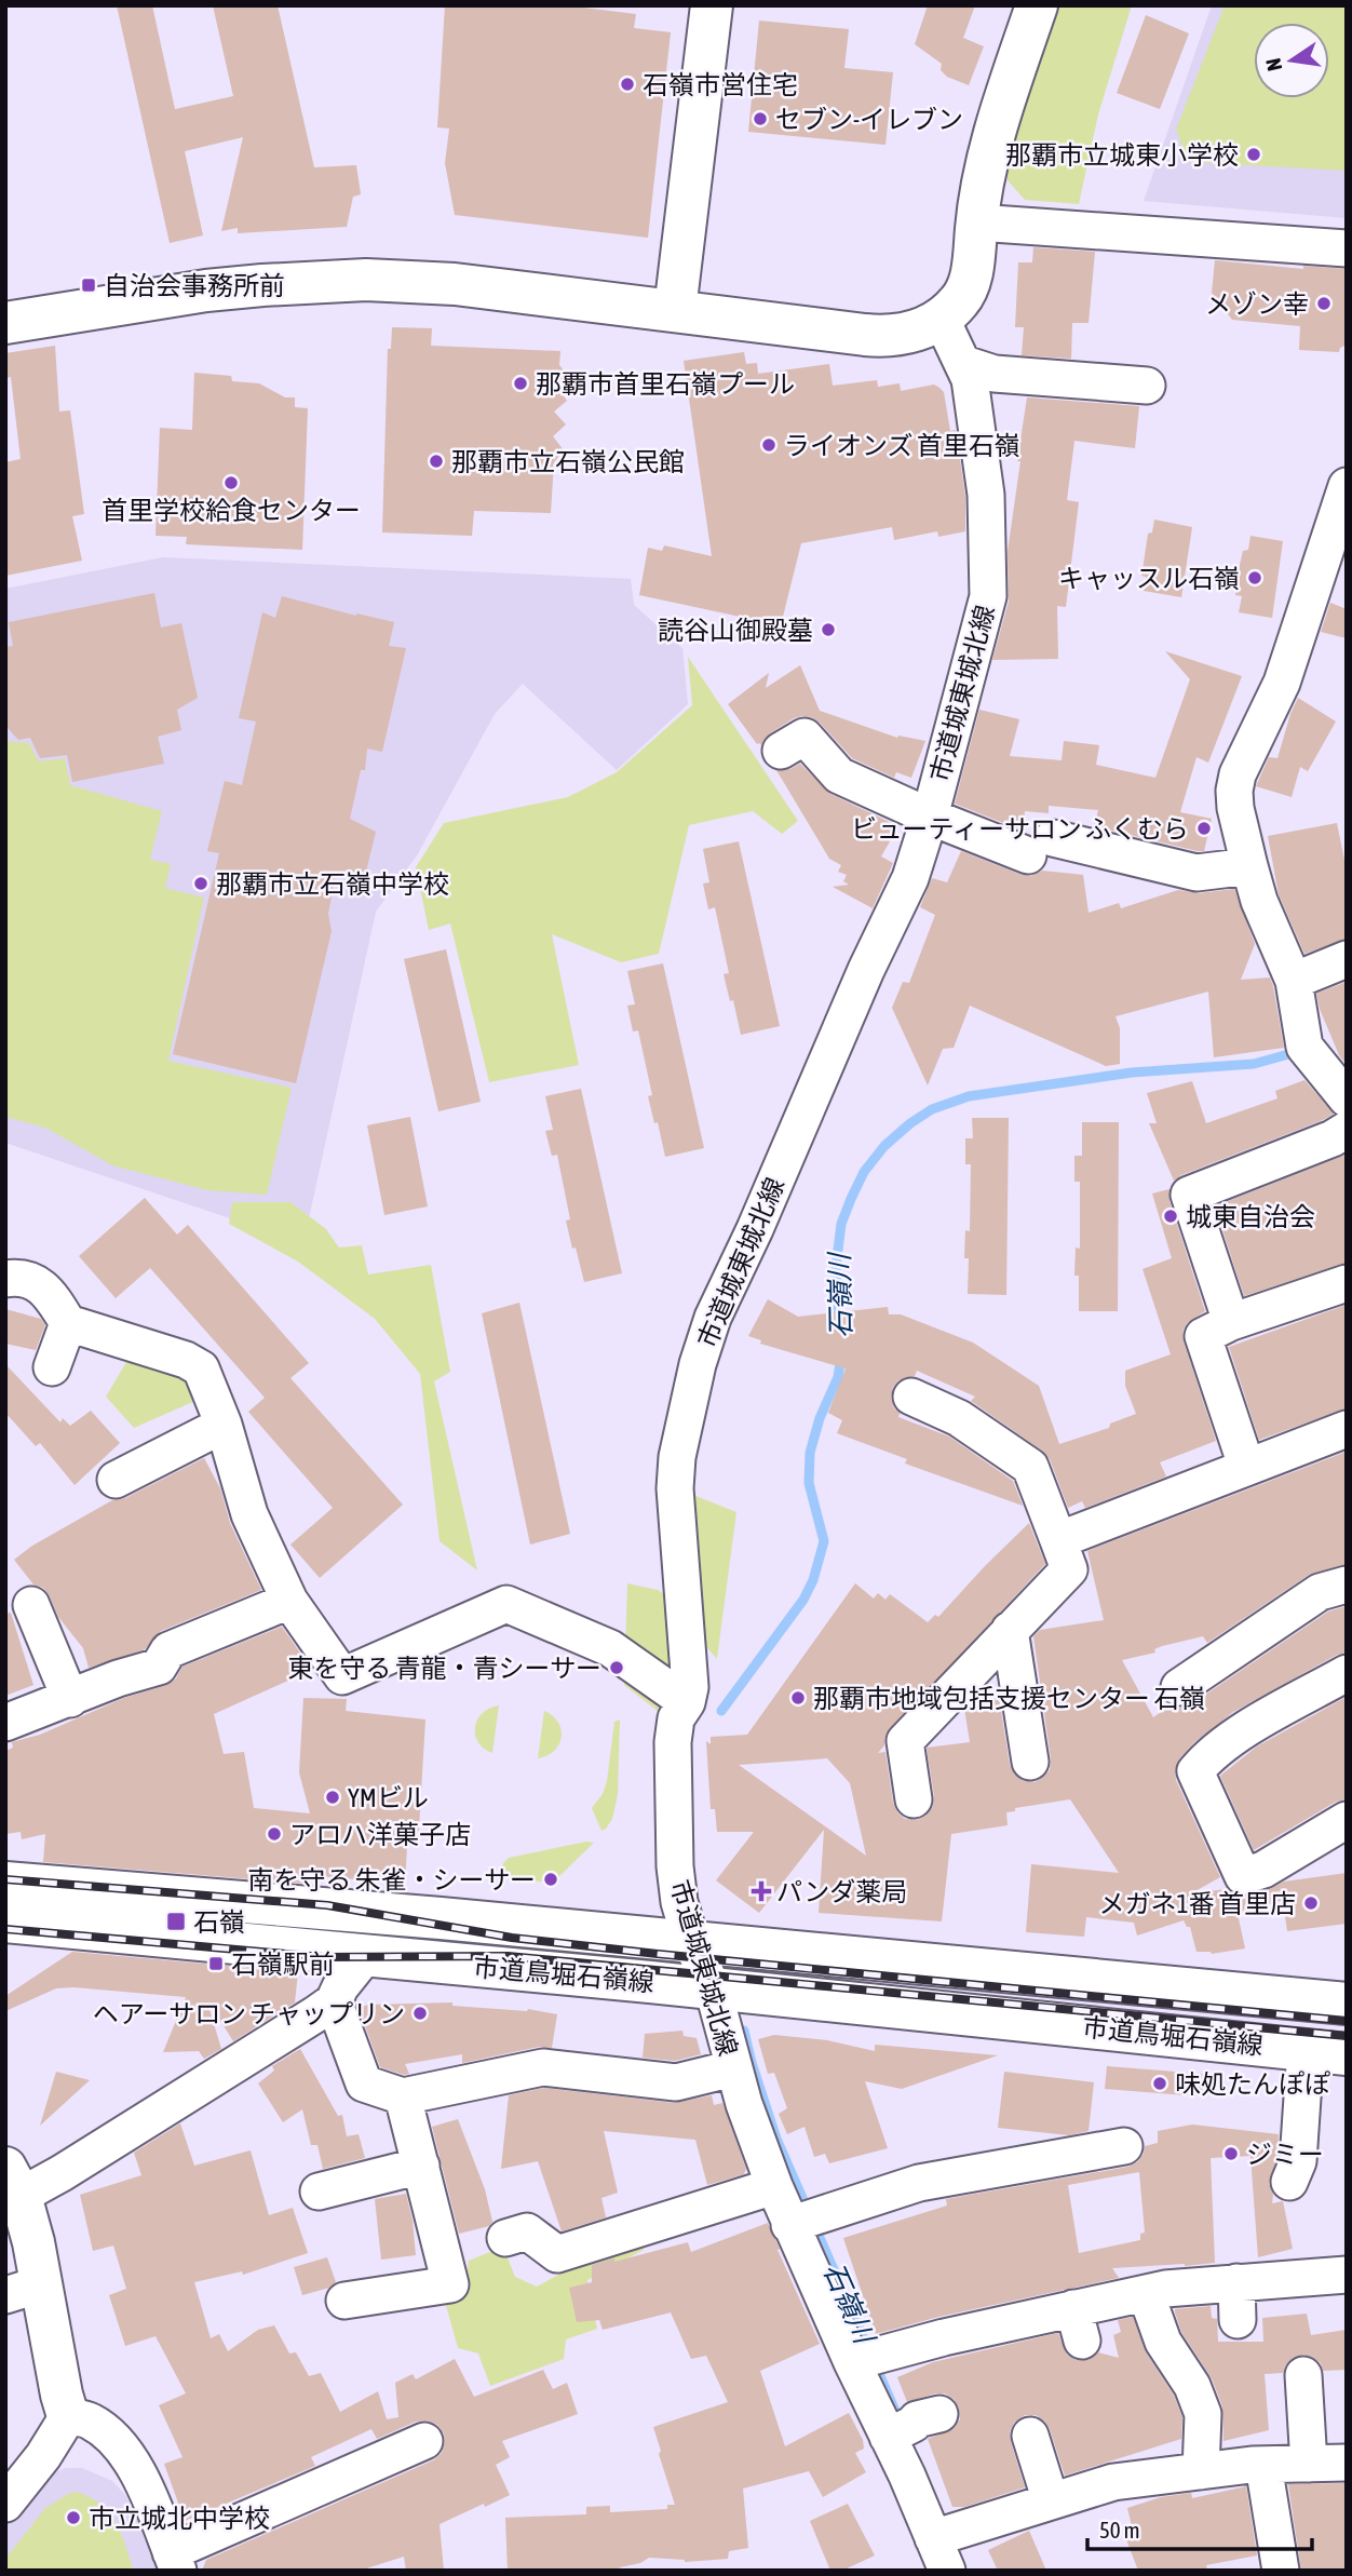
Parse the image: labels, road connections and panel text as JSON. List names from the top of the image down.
{
  "streets": {
    "street": ["市道城東城北線", "市道鳥堀石嶺線"]
  },
  "crossings": [
    ["市道城東城北線", "市道鳥堀石嶺線"]
  ],
  "water": ["石嶺川"],
  "places": {
    "other": [
      "石嶺市営住宅",
      "セブン-イレブン",
      "那覇市立城東小学校",
      "メゾン幸",
      "那覇市首里石嶺プール",
      "ライオンズ 首里石嶺",
      "那覇市立石嶺公民館",
      "首里学校給食センター",
      "キャッスル石嶺",
      "読谷山御殿墓",
      "ビューティーサロン ふくむら",
      "那覇市立石嶺中学校",
      "城東自治会",
      "東を守る 青龍・青シーサー",
      "那覇市地域包括支援センター 石嶺",
      "YMビル",
      "アロハ洋菓子店",
      "南を守る 朱雀・シーサー",
      "メガネ1番 首里店",
      "ヘアーサロン チャップリン",
      "味処たんぽぽ",
      "ジミー",
      "市立城北中学校"
    ],
    "transit": ["自治会事務所前", "石嶺", "石嶺駅前"],
    "health": ["パンダ薬局"]
  },
  "scale_bar": "50 m",
  "north": "left"
}
